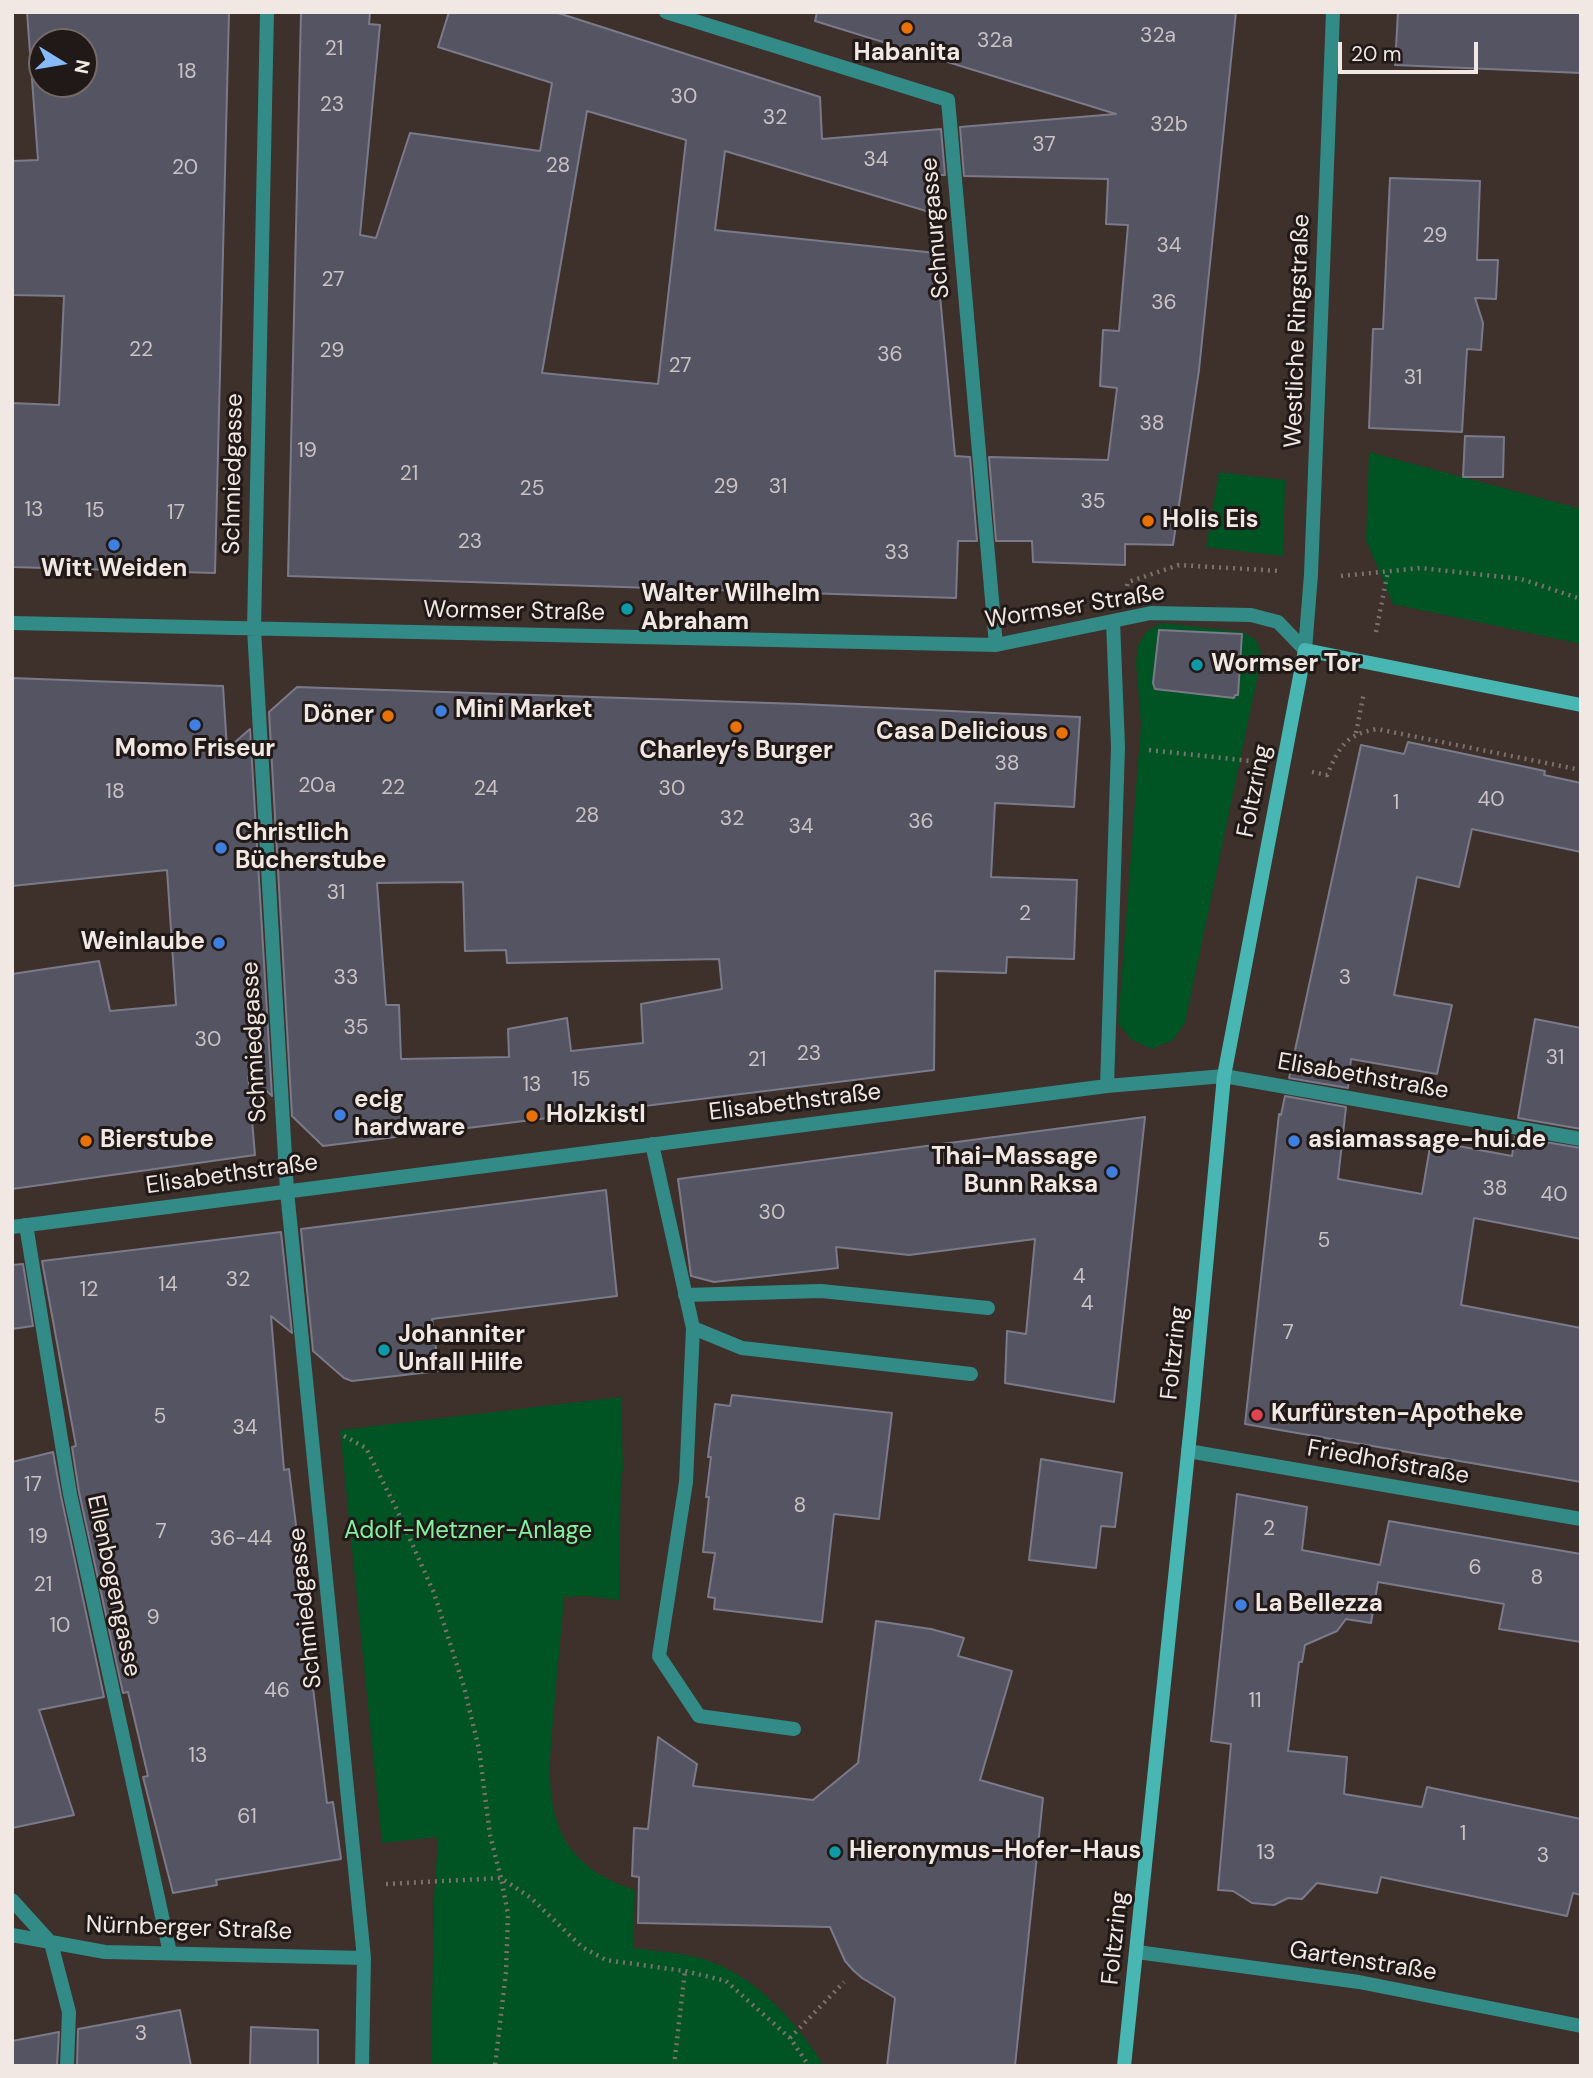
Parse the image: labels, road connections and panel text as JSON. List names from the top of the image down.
{
  "streets": {
    "street": [
      "Schnurgasse",
      "Westliche Ringstraße",
      "Schmiedgasse",
      "Wormser Straße",
      "Foltzring",
      "Elisabethstraße",
      "Friedhofstraße",
      "Ellenbogengasse",
      "Nürnberger Straße",
      "Gartenstraße"
    ]
  },
  "crossings": [
    ["Schnurgasse", "Wormser Straße"],
    ["Westliche Ringstraße", "Wormser Straße"],
    ["Westliche Ringstraße", "Foltzring"],
    ["Schmiedgasse", "Wormser Straße"],
    ["Schmiedgasse", "Elisabethstraße"],
    ["Schmiedgasse", "Nürnberger Straße"],
    ["Wormser Straße", "Foltzring"],
    ["Foltzring", "Elisabethstraße"],
    ["Foltzring", "Friedhofstraße"],
    ["Foltzring", "Gartenstraße"],
    ["Elisabethstraße", "Ellenbogengasse"],
    ["Ellenbogengasse", "Nürnberger Straße"]
  ],
  "parks": ["Adolf-Metzner-Anlage"],
  "places": [
    "Habanita",
    "Holis Eis",
    "Witt Weiden",
    "Walter Wilhelm Abraham",
    "Wormser Tor",
    "Mini Market",
    "Döner",
    "Momo Friseur",
    "Charley‘s Burger",
    "Casa Delicious",
    "Christlich Bücherstube",
    "Weinlaube",
    "ecig hardware",
    "Holzkistl",
    "Bierstube",
    "asiamassage-hui.de",
    "Thai-Massage Bunn Raksa",
    "Johanniter Unfall Hilfe",
    "Kurfürsten-Apotheke",
    "La Bellezza",
    "Hieronymus-Hofer-Haus"
  ],
  "house_numbers": [
    "32a",
    "32a",
    "21",
    "18",
    "30",
    "23",
    "32",
    "32b",
    "37",
    "34",
    "28",
    "20",
    "29",
    "34",
    "27",
    "36",
    "22",
    "29",
    "36",
    "27",
    "31",
    "38",
    "19",
    "21",
    "29",
    "31",
    "25",
    "35",
    "13",
    "15",
    "17",
    "23",
    "33",
    "38",
    "20a",
    "22",
    "24",
    "30",
    "18",
    "40",
    "1",
    "28",
    "32",
    "36",
    "34",
    "31",
    "2",
    "33",
    "3",
    "35",
    "30",
    "23",
    "31",
    "21",
    "15",
    "13",
    "38",
    "40",
    "30",
    "5",
    "4",
    "32",
    "14",
    "12",
    "4",
    "7",
    "5",
    "34",
    "17",
    "8",
    "2",
    "7",
    "19",
    "36-44",
    "6",
    "8",
    "21",
    "9",
    "10",
    "46",
    "11",
    "13",
    "61",
    "1",
    "13",
    "3",
    "3"
  ],
  "scale_bar": "20 m",
  "north": "right"
}
